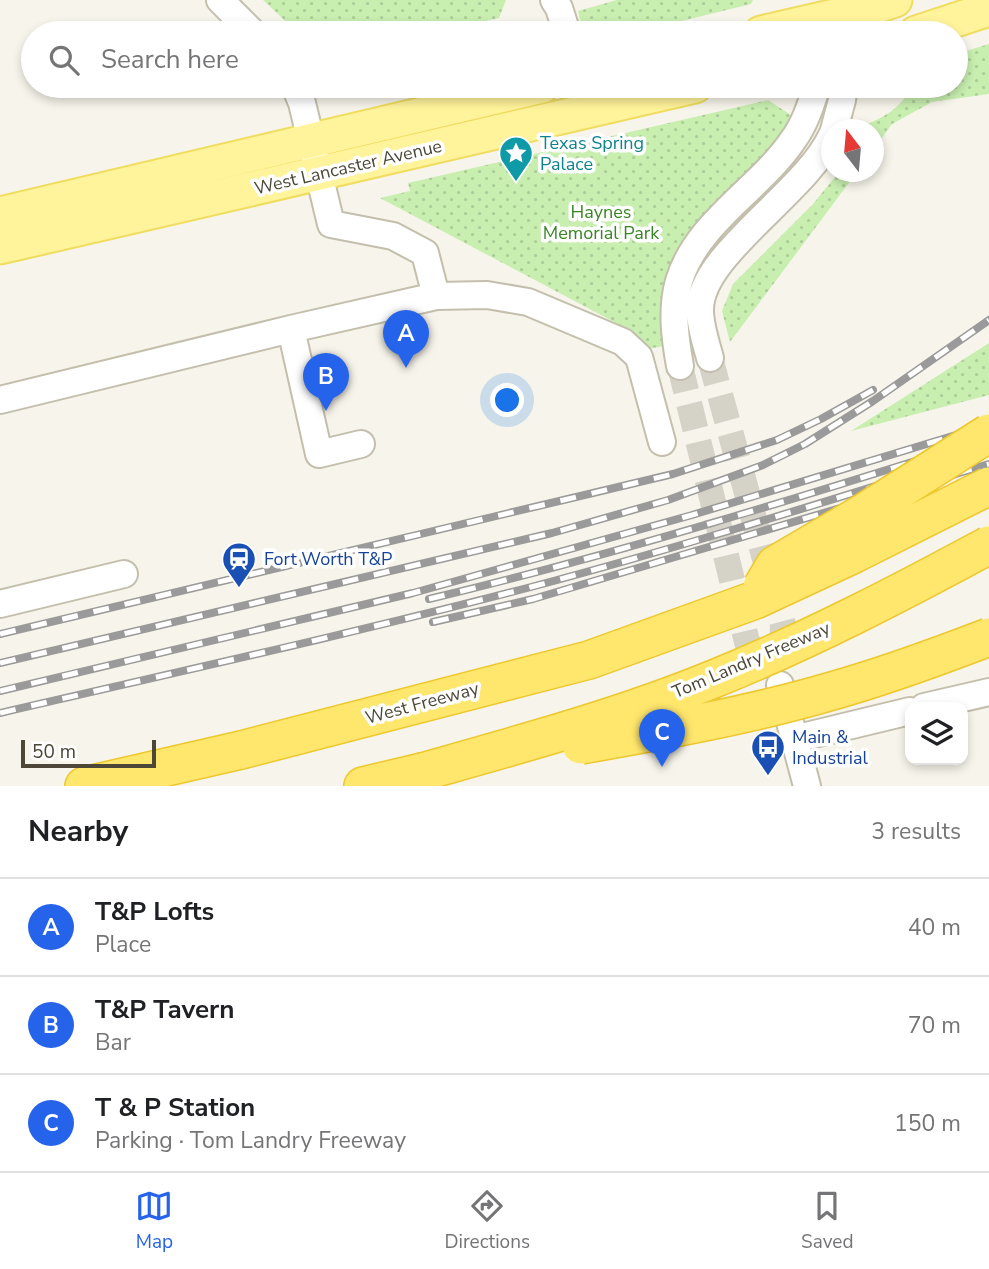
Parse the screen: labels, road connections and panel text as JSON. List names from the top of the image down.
{
  "streets": {
    "highway": ["Tom Landry Freeway", "West Freeway"],
    "main road": ["West Lancaster Avenue"]
  },
  "parks": ["Haynes Memorial Park"],
  "places": {
    "place": ["Texas Spring Palace"],
    "station": ["Fort Worth T&P"],
    "bus stop": ["Main & Industrial"]
  },
  "scale_bar": "50 m",
  "north": "top",
  "page": {
    "search": "Search here",
    "pins": ["A", "B", "C"],
    "scale": "50 m",
    "heading": ["Nearby", "3 results"],
    "list": [
      {
        "mark": "A",
        "name": "T&P Lofts",
        "note": "Place",
        "value": "40 m"
      },
      {
        "mark": "B",
        "name": "T&P Tavern",
        "note": "Bar",
        "value": "70 m"
      },
      {
        "mark": "C",
        "name": "T & P Station",
        "note": "Parking · Tom Landry Freeway",
        "value": "150 m"
      }
    ],
    "nav": ["Map", "Directions", "Saved"]
  }
}
